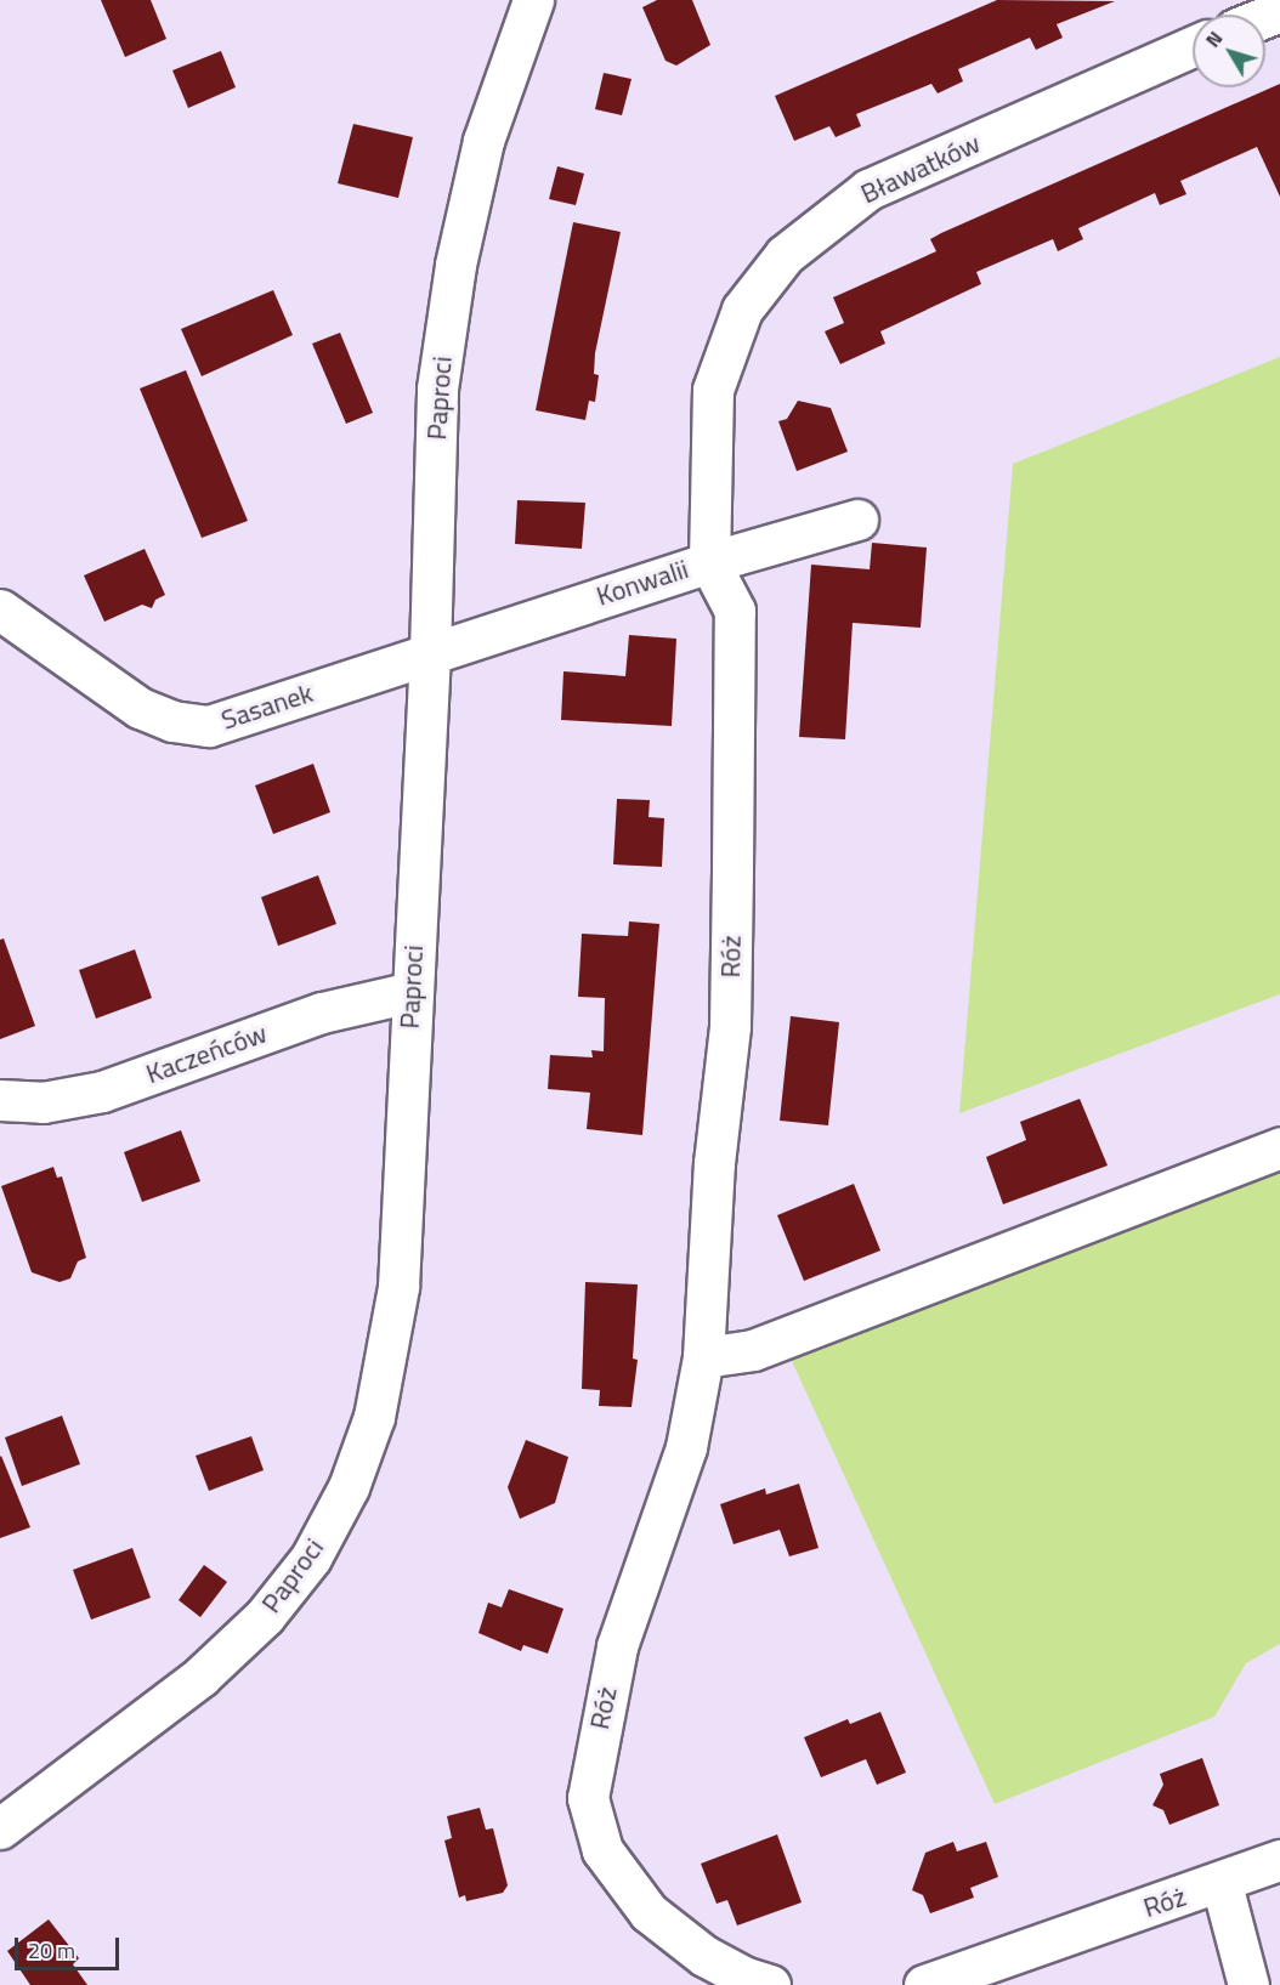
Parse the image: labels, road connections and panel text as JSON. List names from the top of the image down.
{
  "streets": {
    "street": [
      "Bławatków",
      "Paproci",
      "Konwalii",
      "Sasanek",
      "Róż",
      "Kaczeńców"
    ]
  },
  "crossings": [
    ["Bławatków", "Konwalii"],
    ["Bławatków", "Róż"],
    ["Paproci", "Konwalii"],
    ["Paproci", "Sasanek"],
    ["Paproci", "Kaczeńców"],
    ["Konwalii", "Sasanek"],
    ["Konwalii", "Róż"]
  ],
  "scale_bar": "20 m",
  "north": "top left"
}
